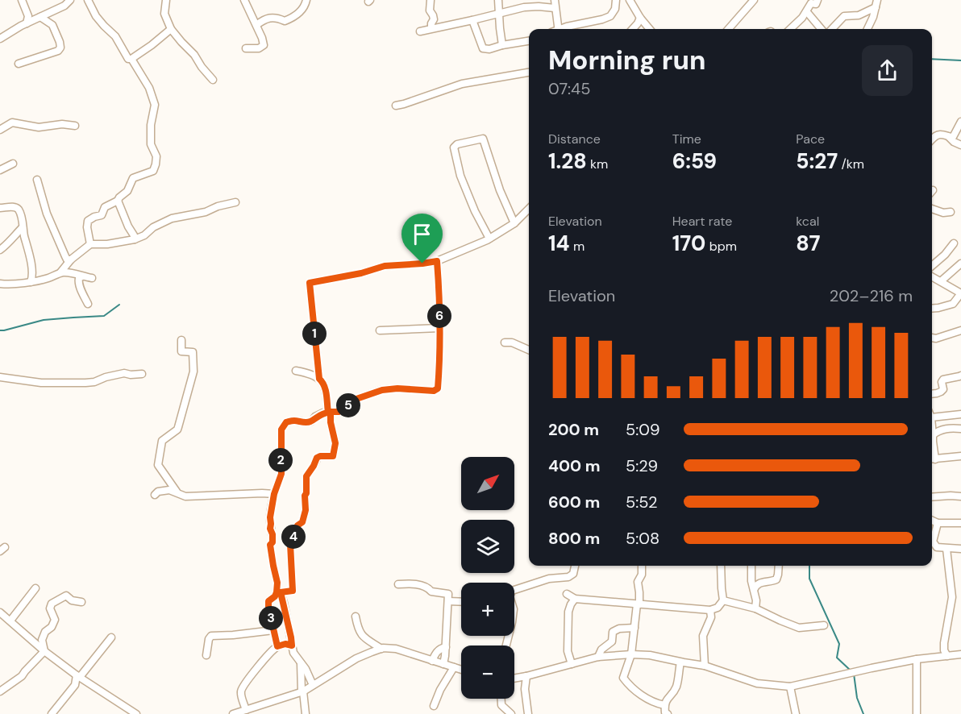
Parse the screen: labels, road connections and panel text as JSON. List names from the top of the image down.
{
  "north": "top right",
  "page": {
    "heading": ["Morning run", "07:45"],
    "stats": [
      ["Distance", "1.28 km"],
      ["Time", "6:59"],
      ["Pace", "5:27 /km"],
      ["Elevation", "14 m"],
      ["Heart rate", "170 bpm"],
      ["kcal", "87"]
    ],
    "chart": ["Elevation", "202–216 m"],
    "pins": [
      "6",
      "1",
      "5",
      "2",
      "4",
      "3"
    ],
    "list": [
      {
        "name": "200 m",
        "note": "5:09"
      },
      {
        "name": "400 m",
        "note": "5:29"
      },
      {
        "name": "600 m",
        "note": "5:52"
      },
      {
        "name": "800 m",
        "note": "5:08"
      }
    ],
    "map_buttons": ["+", "−"]
  }
}
